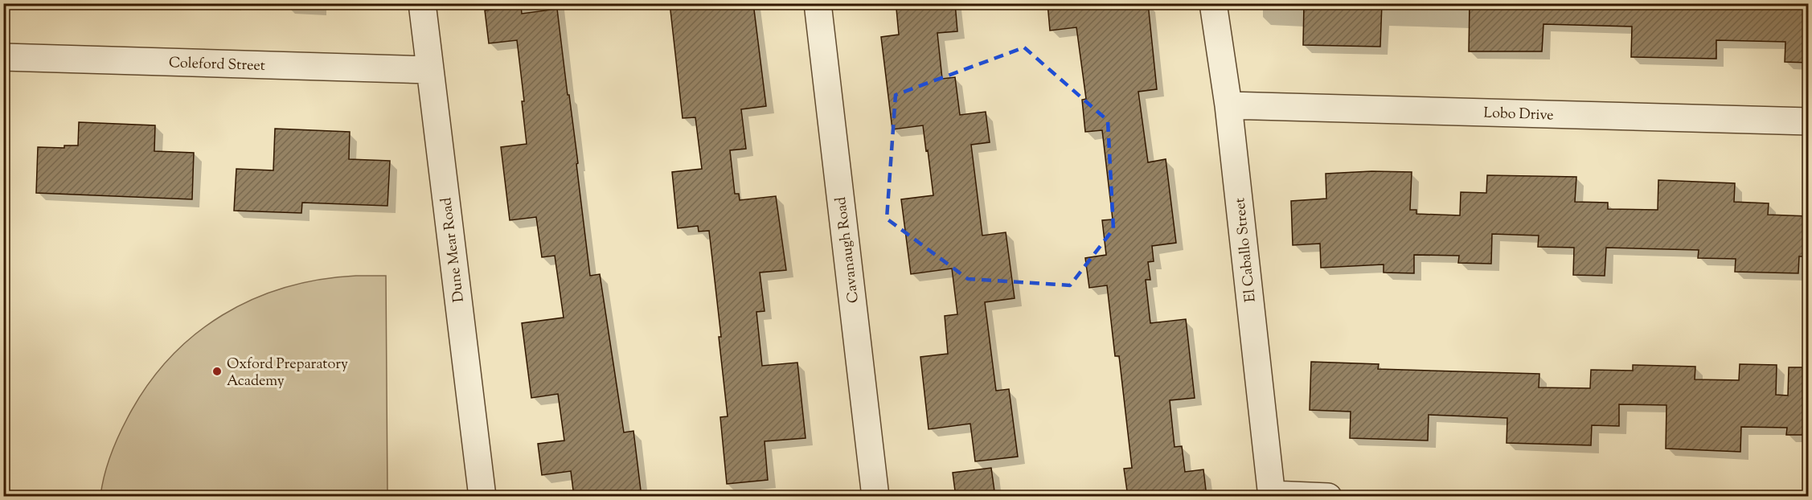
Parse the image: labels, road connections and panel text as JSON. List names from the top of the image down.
{
  "streets": {
    "street": [
      "Coleford Street",
      "Lobo Drive",
      "Dune Mear Road",
      "Cavanaugh Road",
      "El Caballo Street"
    ]
  },
  "crossings": [
    ["Coleford Street", "Dune Mear Road"],
    ["Lobo Drive", "El Caballo Street"]
  ],
  "places": ["Oxford Preparatory Academy"]
}
